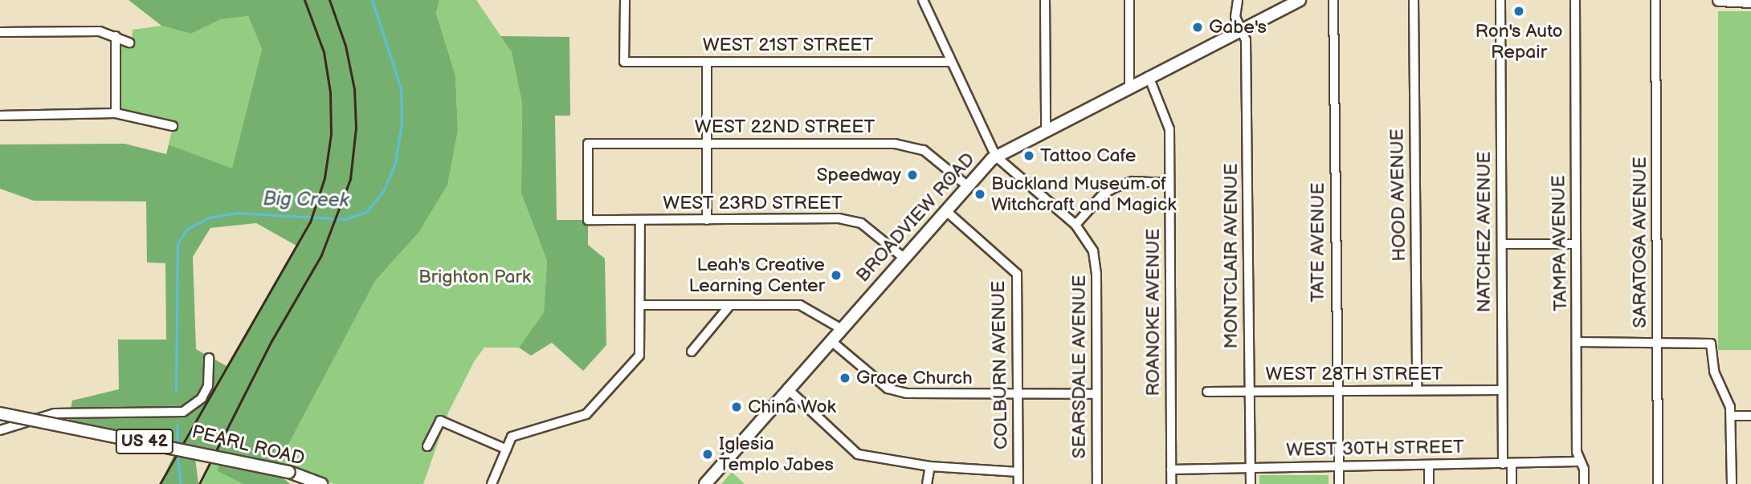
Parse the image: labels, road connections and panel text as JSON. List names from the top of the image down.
{
  "streets": {
    "main road": ["BROADVIEW ROAD", "US 42", "PEARL ROAD"],
    "street": [
      "WEST 21ST STREET",
      "WEST 22ND STREET",
      "HOOD AVENUE",
      "WEST 23RD STREET",
      "NATCHEZ AVENUE",
      "TATE AVENUE",
      "SARATOGA AVENUE",
      "TAMPA AVENUE",
      "MONTCLAIR AVENUE",
      "ROANOKE AVENUE",
      "COLBURN AVENUE",
      "SEARSDALE AVENUE",
      "WEST 28TH STREET",
      "WEST 30TH STREET"
    ]
  },
  "crossings": [
    ["WEST 22ND STREET", "WEST 23RD STREET"],
    ["WEST 22ND STREET", "BROADVIEW ROAD"],
    ["HOOD AVENUE", "WEST 28TH STREET"],
    ["WEST 23RD STREET", "BROADVIEW ROAD"],
    ["BROADVIEW ROAD", "MONTCLAIR AVENUE"],
    ["BROADVIEW ROAD", "ROANOKE AVENUE"],
    ["BROADVIEW ROAD", "COLBURN AVENUE"],
    ["BROADVIEW ROAD", "SEARSDALE AVENUE"],
    ["NATCHEZ AVENUE", "WEST 28TH STREET"],
    ["NATCHEZ AVENUE", "WEST 30TH STREET"],
    ["TATE AVENUE", "WEST 28TH STREET"],
    ["TATE AVENUE", "WEST 30TH STREET"],
    ["TAMPA AVENUE", "WEST 30TH STREET"],
    ["MONTCLAIR AVENUE", "WEST 28TH STREET"],
    ["MONTCLAIR AVENUE", "WEST 30TH STREET"],
    ["ROANOKE AVENUE", "WEST 30TH STREET"]
  ],
  "water": ["Big Creek"],
  "parks": ["Brighton Park"],
  "places": [
    "Ron's Auto Repair",
    "Gabe's",
    "Tattoo Cafe",
    "Speedway",
    "Buckland Museum of Witchcraft and Magick",
    "Leah's Creative Learning Center",
    "Grace Church",
    "China Wok",
    "Iglesia Templo Jabes"
  ]
}
